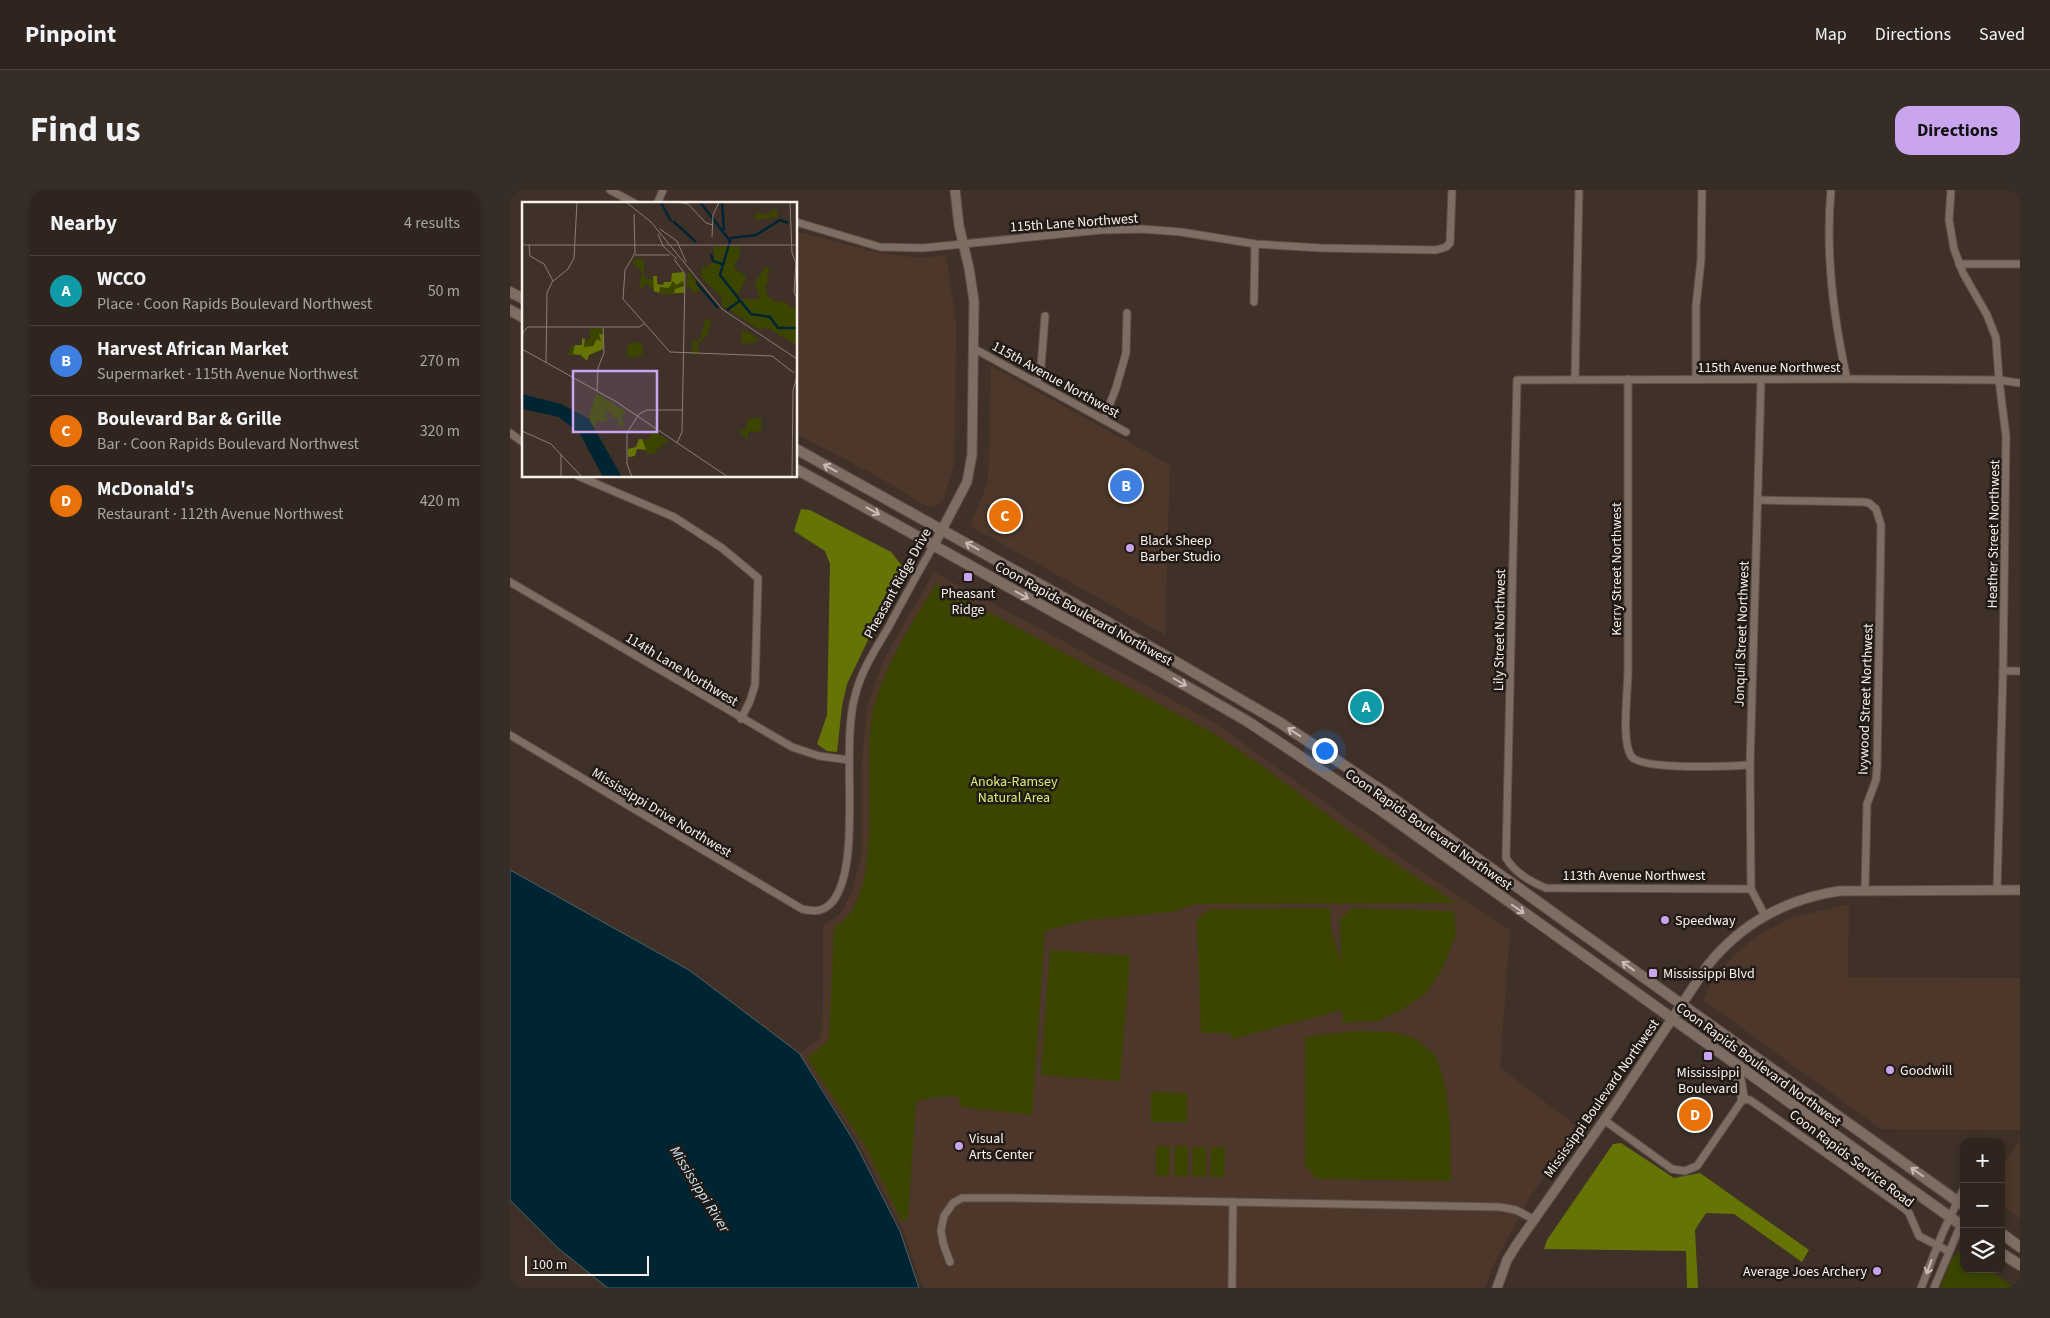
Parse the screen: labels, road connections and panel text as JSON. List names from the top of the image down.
{
  "streets": {
    "main road": ["Coon Rapids Boulevard Northwest"],
    "street": [
      "115th Lane Northwest",
      "115th Avenue Northwest",
      "Heather Street Northwest",
      "Kerry Street Northwest",
      "Pheasant Ridge Drive",
      "Lily Street Northwest",
      "Jonquil Street Northwest",
      "114th Lane Northwest",
      "Ivywood Street Northwest",
      "Mississippi Drive Northwest",
      "113th Avenue Northwest",
      "Mississippi Boulevard Northwest",
      "Coon Rapids Service Road"
    ]
  },
  "crossings": [
    ["115th Lane Northwest", "Pheasant Ridge Drive"],
    ["115th Avenue Northwest", "Heather Street Northwest"],
    ["115th Avenue Northwest", "Kerry Street Northwest"],
    ["115th Avenue Northwest", "Pheasant Ridge Drive"],
    ["115th Avenue Northwest", "Lily Street Northwest"],
    ["115th Avenue Northwest", "Jonquil Street Northwest"],
    ["Kerry Street Northwest", "Jonquil Street Northwest"],
    ["Pheasant Ridge Drive", "Coon Rapids Boulevard Northwest"],
    ["Pheasant Ridge Drive", "114th Lane Northwest"],
    ["Pheasant Ridge Drive", "Mississippi Drive Northwest"],
    ["Coon Rapids Boulevard Northwest", "Mississippi Boulevard Northwest"],
    ["Lily Street Northwest", "113th Avenue Northwest"],
    ["Jonquil Street Northwest", "Ivywood Street Northwest"],
    ["Jonquil Street Northwest", "113th Avenue Northwest"],
    ["Ivywood Street Northwest", "Mississippi Boulevard Northwest"]
  ],
  "water": ["Mississippi River"],
  "parks": ["Anoka-Ramsey Natural Area"],
  "places": {
    "other": [
      "Black Sheep Barber Studio",
      "Speedway",
      "Goodwill",
      "Visual Arts Center",
      "Average Joes Archery"
    ],
    "transit": ["Pheasant Ridge", "Mississippi Blvd", "Mississippi Boulevard"]
  },
  "scale_bar": "100 m",
  "page": {
    "header": "Pinpoint",
    "nav": ["Map", "Directions", "Saved"],
    "title": "Find us",
    "buttons": "Directions",
    "heading": ["Nearby", "4 results"],
    "list": [
      {
        "mark": "A",
        "name": "WCCO",
        "note": "Place · Coon Rapids Boulevard Northwest",
        "value": "50 m"
      },
      {
        "mark": "B",
        "name": "Harvest African Market",
        "note": "Supermarket · 115th Avenue Northwest",
        "value": "270 m"
      },
      {
        "mark": "C",
        "name": "Boulevard Bar & Grille",
        "note": "Bar · Coon Rapids Boulevard Northwest",
        "value": "320 m"
      },
      {
        "mark": "D",
        "name": "McDonald's",
        "note": "Restaurant · 112th Avenue Northwest",
        "value": "420 m"
      }
    ],
    "pins": [
      "B",
      "C",
      "A",
      "D"
    ],
    "map_buttons": ["+", "−"],
    "scale": "100 m"
  }
}
